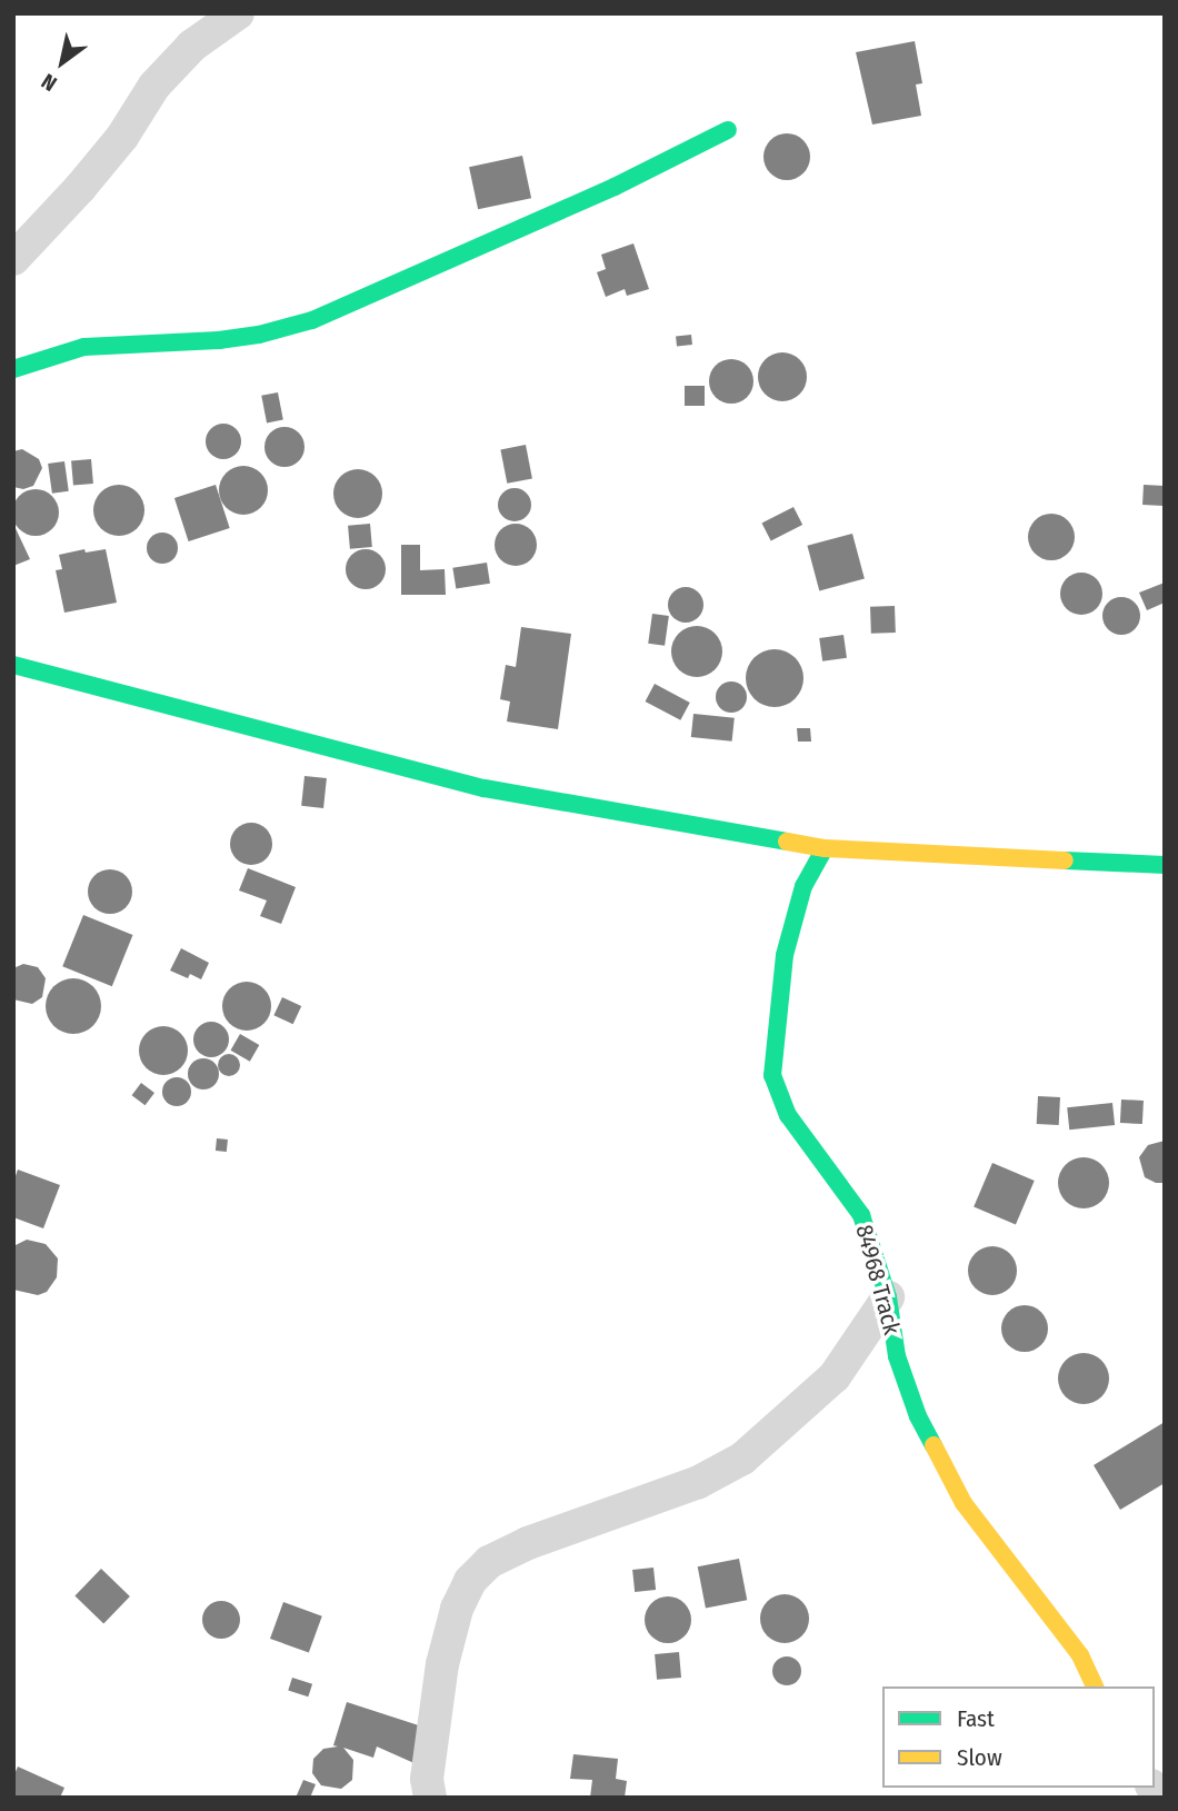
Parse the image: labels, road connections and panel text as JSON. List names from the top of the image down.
{
  "streets": {
    "street": ["84968 Track"]
  },
  "legend": ["Fast", "Slow"],
  "north": "bottom left"
}
